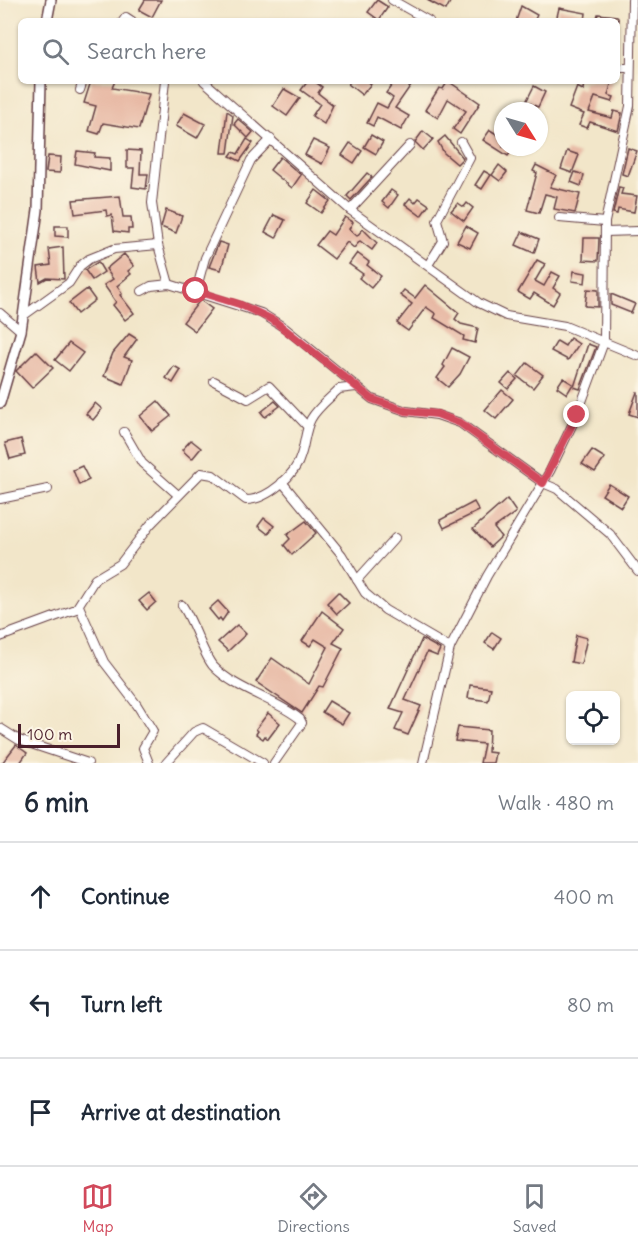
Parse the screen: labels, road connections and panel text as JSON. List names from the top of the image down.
{
  "scale_bar": "100 m",
  "north": "bottom right",
  "page": {
    "search": "Search here",
    "scale": "100 m",
    "heading": ["6 min", "Walk · 480 m"],
    "list": [
      ["Continue", "400 m"],
      ["Turn left", "80 m"],
      "Arrive at destination"
    ],
    "nav": ["Map", "Directions", "Saved"]
  }
}
